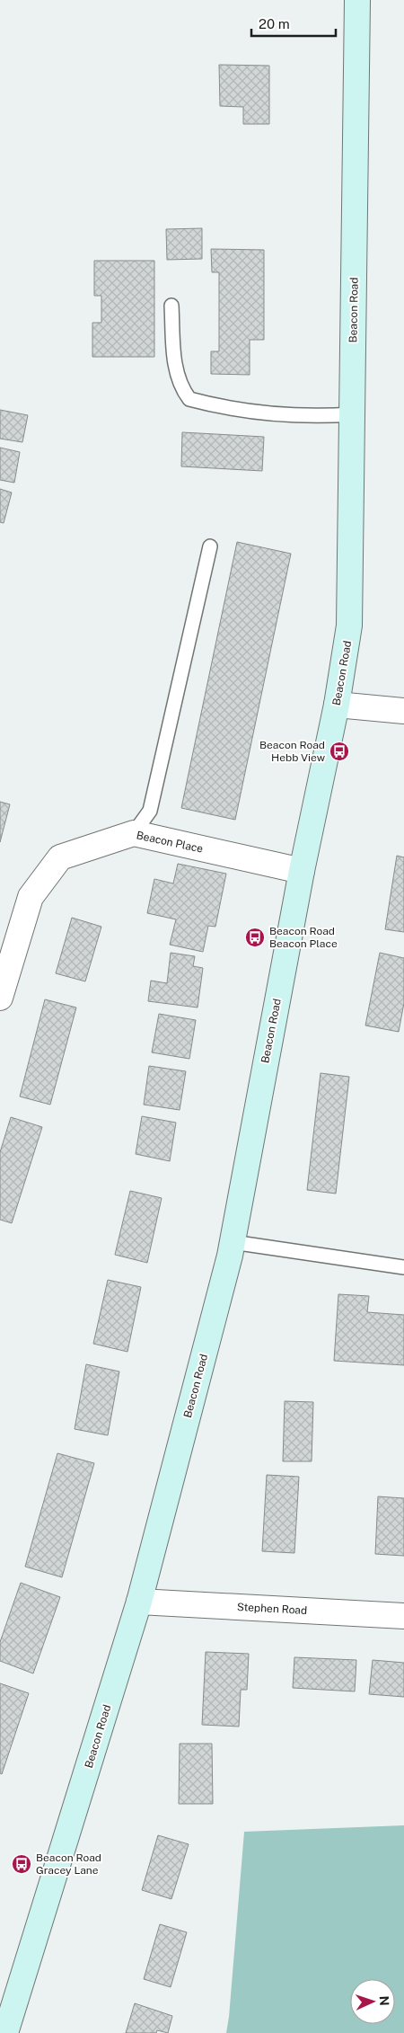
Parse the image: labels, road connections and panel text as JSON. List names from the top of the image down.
{
  "streets": {
    "main road": ["Beacon Road"],
    "street": ["Beacon Place", "Stephen Road"]
  },
  "crossings": [
    ["Beacon Road", "Beacon Place"],
    ["Beacon Road", "Stephen Road"]
  ],
  "places": {
    "bus stop": ["Beacon Road Hebb View", "Beacon Road Beacon Place", "Beacon Road Gracey Lane"]
  },
  "scale_bar": "20 m",
  "north": "right"
}
